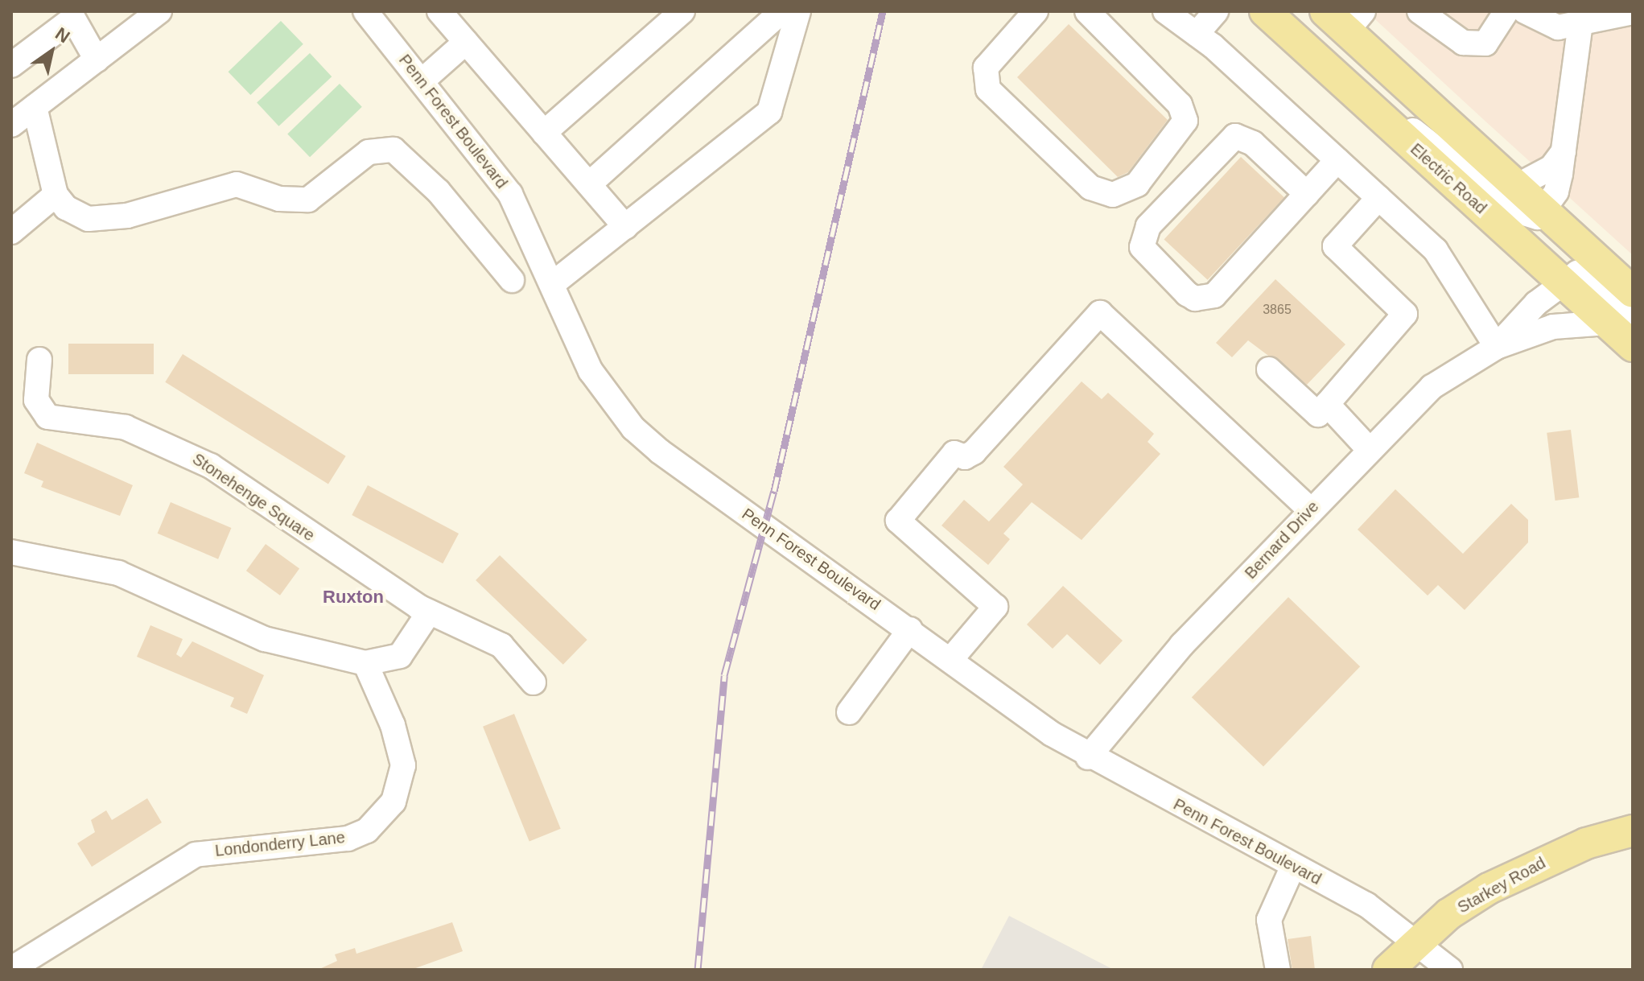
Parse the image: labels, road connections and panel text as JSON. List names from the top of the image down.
{
  "streets": {
    "main road": ["Electric Road", "Starkey Road"],
    "street": [
      "Penn Forest Boulevard",
      "Stonehenge Square",
      "Bernard Drive",
      "Londonderry Lane"
    ]
  },
  "crossings": [
    ["Penn Forest Boulevard", "Bernard Drive"],
    ["Penn Forest Boulevard", "Starkey Road"],
    ["Electric Road", "Bernard Drive"]
  ],
  "districts": ["Ruxton"],
  "house_numbers": ["3865"],
  "north": "top right"
}
